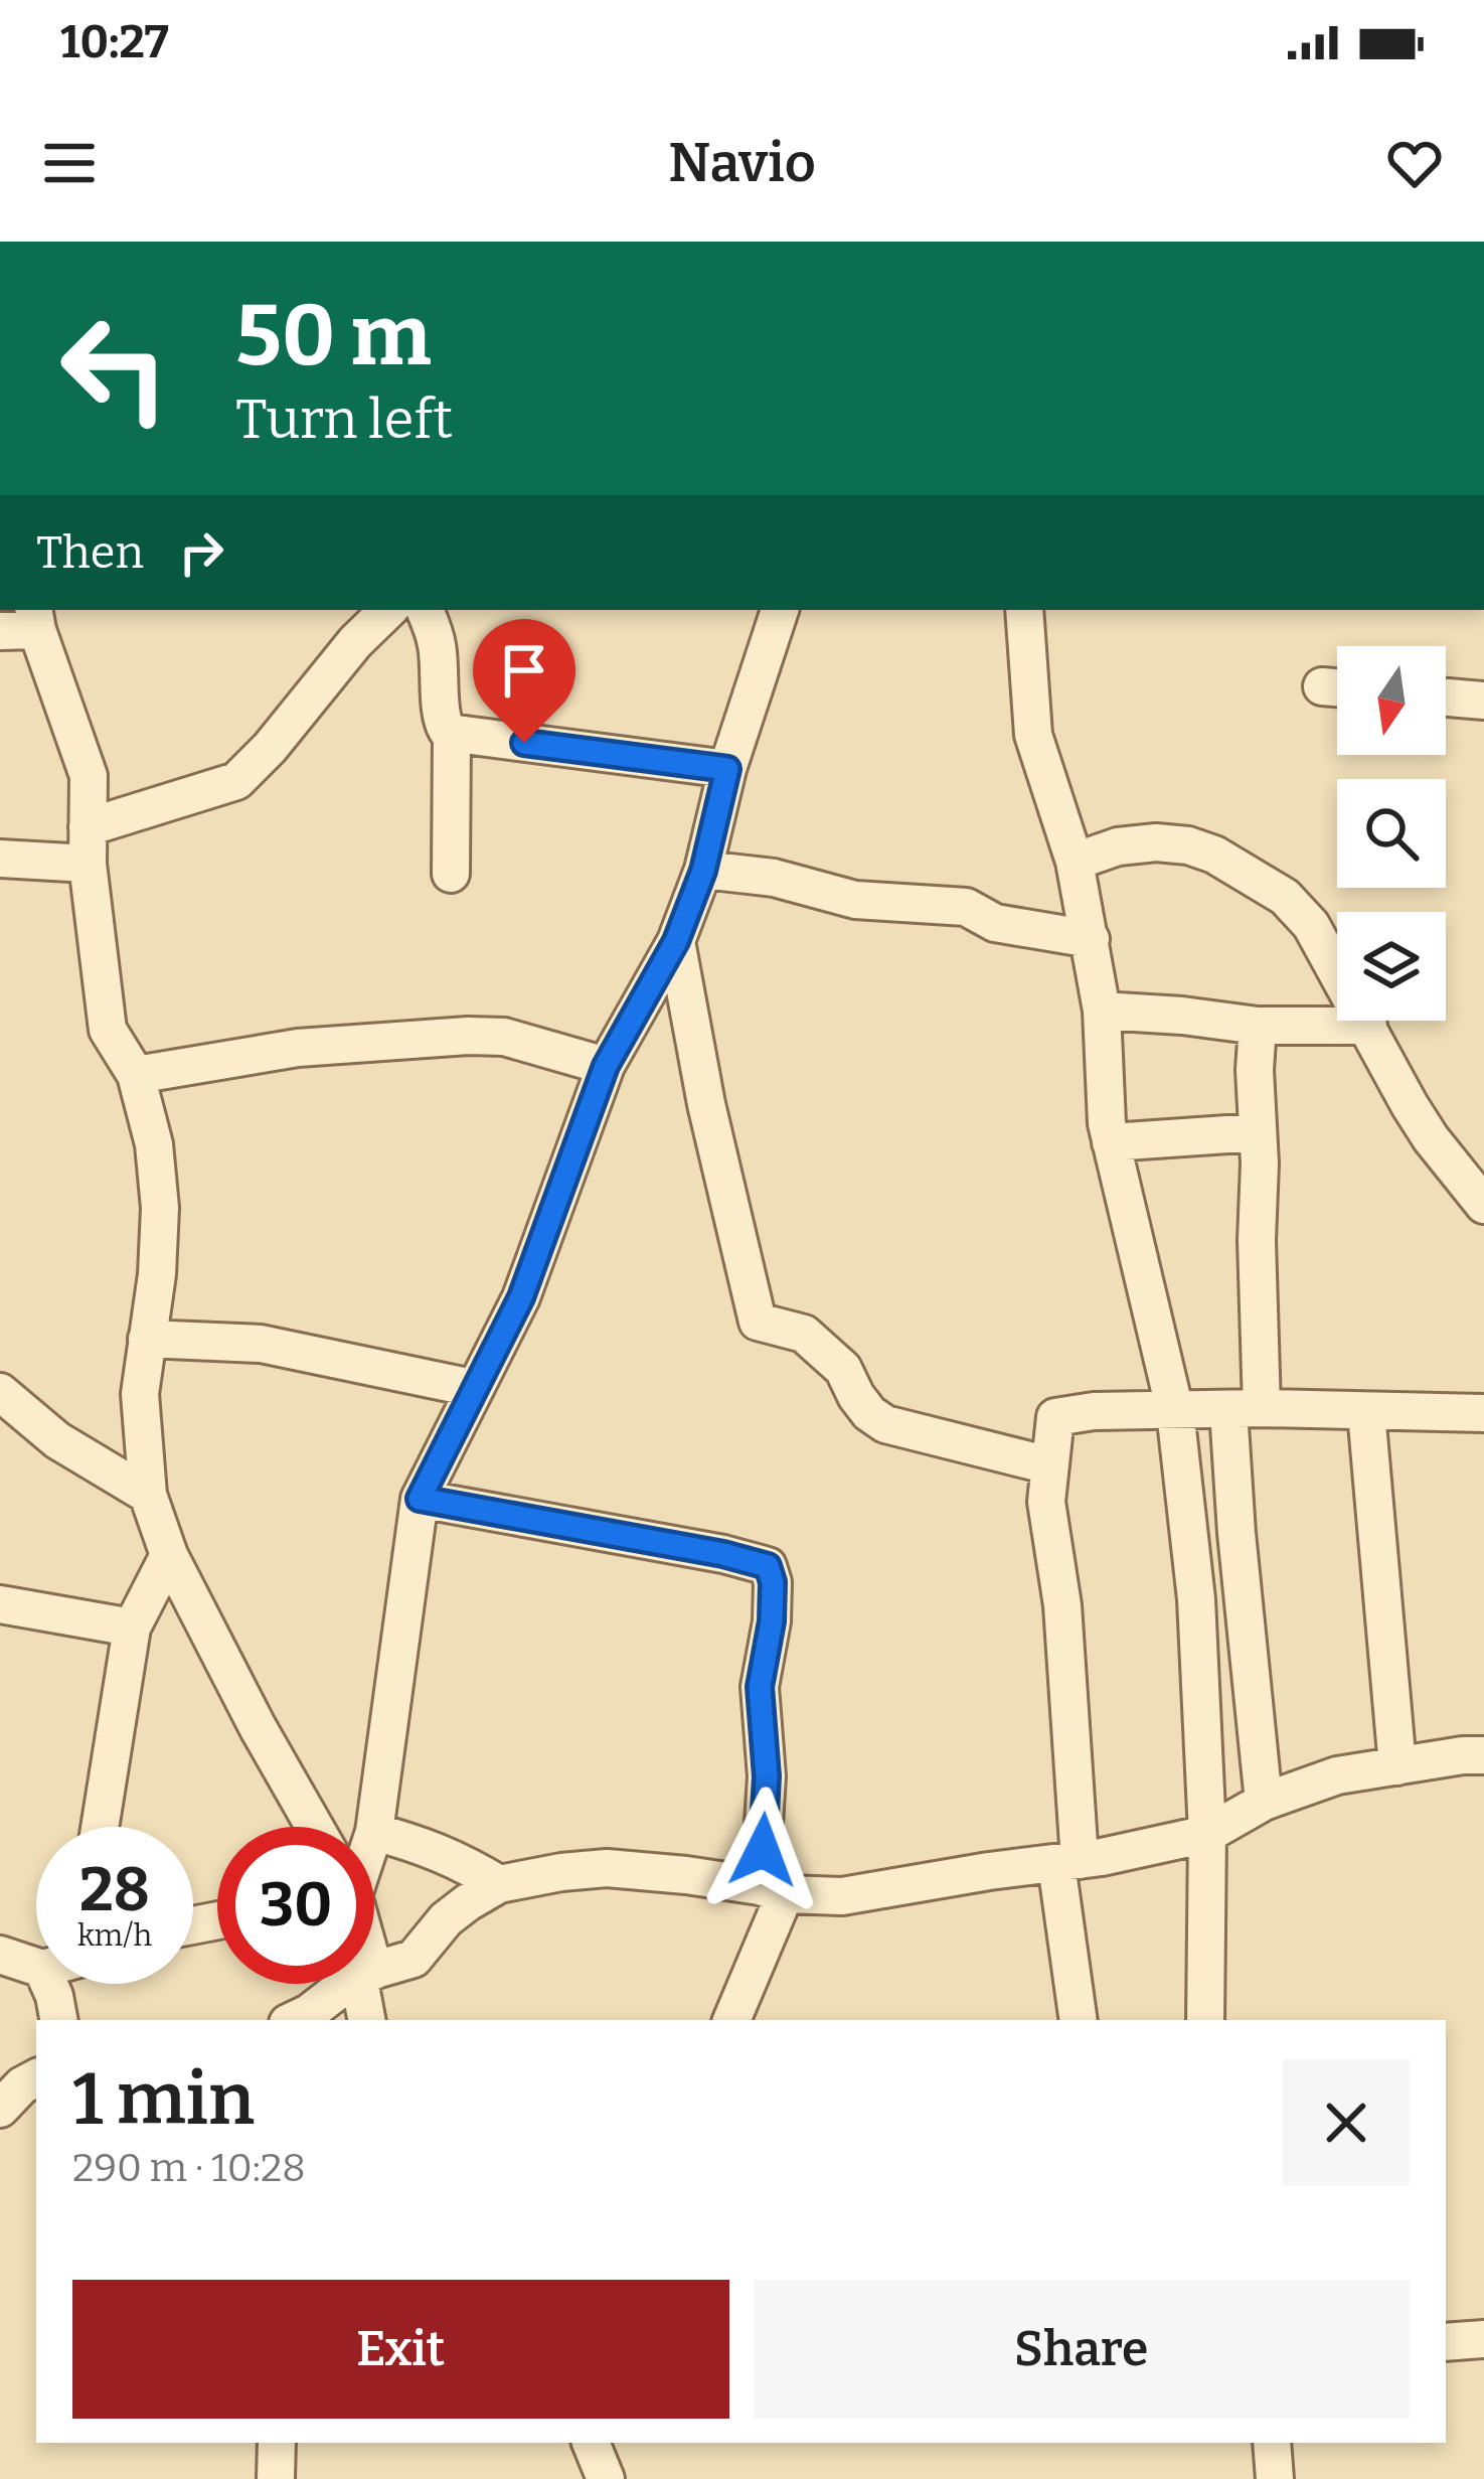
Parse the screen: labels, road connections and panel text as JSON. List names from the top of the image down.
{
  "north": "bottom",
  "page": {
    "status": "10:27",
    "header": "Navio",
    "turn": ["50 m", "Turn left"],
    "then": "Then",
    "speed": "28 km/h",
    "limit": "30",
    "heading": ["1 min", "290 m · 10:28"],
    "buttons": ["Exit", "Share"]
  }
}
